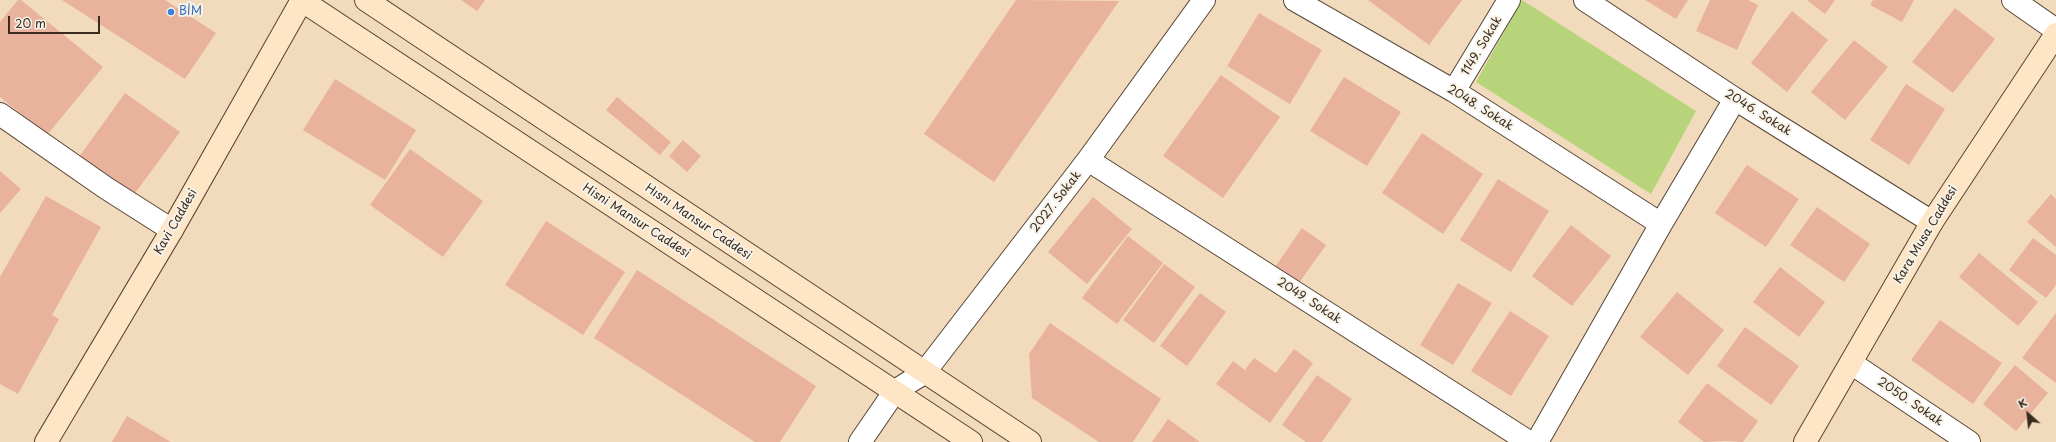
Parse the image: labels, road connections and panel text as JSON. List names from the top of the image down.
{
  "streets": {
    "main road": [
      "Hisni Mansur Caddesi",
      "Kavi Caddesi",
      "Hısnı Mansur Caddesi",
      "Kara Musa Caddesi"
    ],
    "street": [
      "1149. Sokak",
      "2048. Sokak",
      "2046. Sokak",
      "2027. Sokak",
      "2049. Sokak",
      "2050. Sokak"
    ]
  },
  "crossings": [
    ["1149. Sokak", "2048. Sokak"],
    ["2046. Sokak", "Kara Musa Caddesi"],
    ["2027. Sokak", "Hisni Mansur Caddesi"],
    ["2027. Sokak", "Hısnı Mansur Caddesi"],
    ["2027. Sokak", "2049. Sokak"],
    ["Hisni Mansur Caddesi", "Kavi Caddesi"],
    ["Kara Musa Caddesi", "2050. Sokak"]
  ],
  "places": ["BİM"],
  "scale_bar": "20 m",
  "north": "top left"
}
